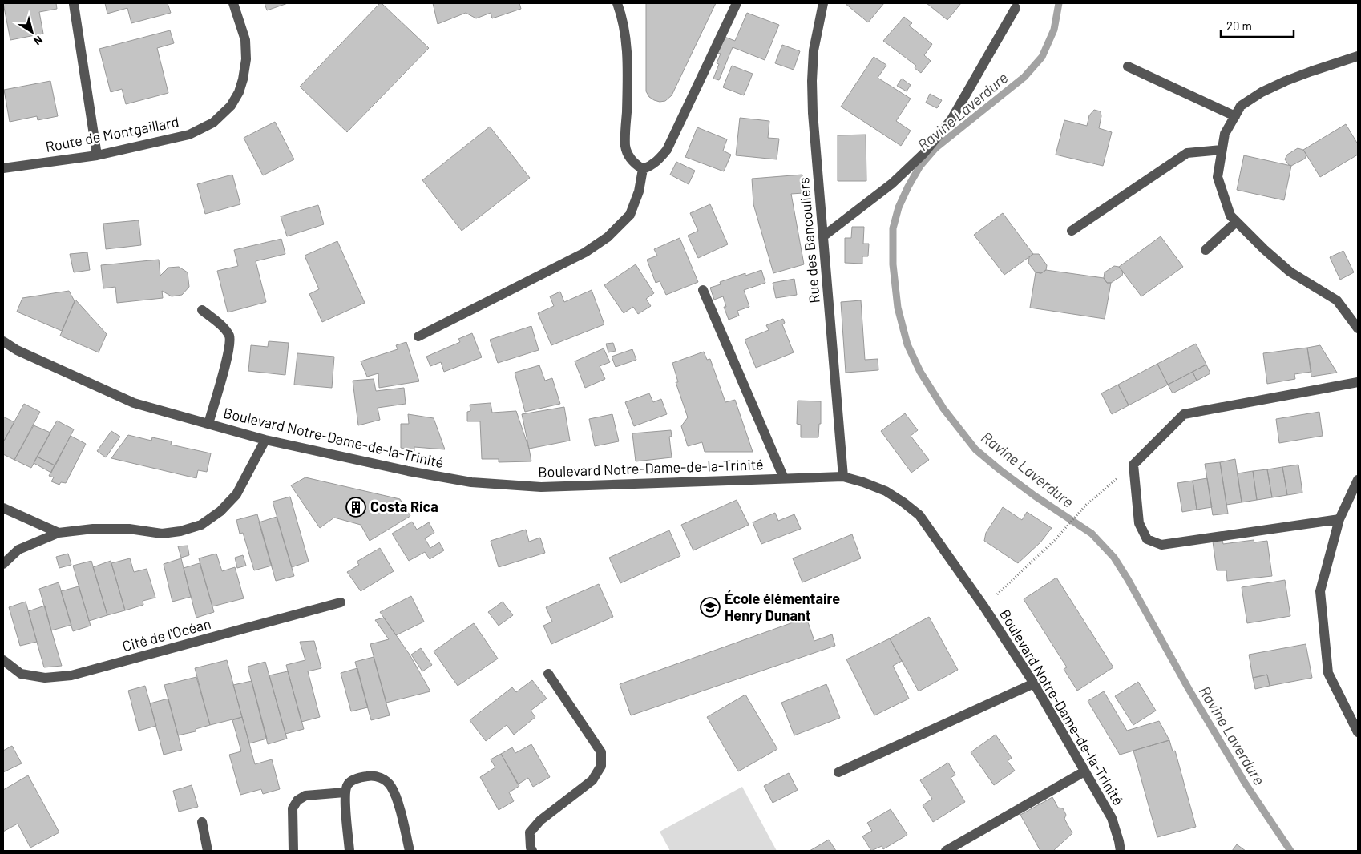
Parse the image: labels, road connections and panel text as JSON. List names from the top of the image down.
{
  "streets": {
    "street": [
      "Route de Montgaillard",
      "Rue des Bancouliers",
      "Boulevard Notre-Dame-de-la-Trinité",
      "Cité de l'Océan"
    ]
  },
  "crossings": [
    ["Rue des Bancouliers", "Boulevard Notre-Dame-de-la-Trinité"]
  ],
  "water": ["Ravine Laverdure"],
  "places": {
    "building": ["Costa Rica"],
    "school or university": ["École élémentaire Henry Dunant"]
  },
  "scale_bar": "20 m",
  "north": "bottom right"
}
